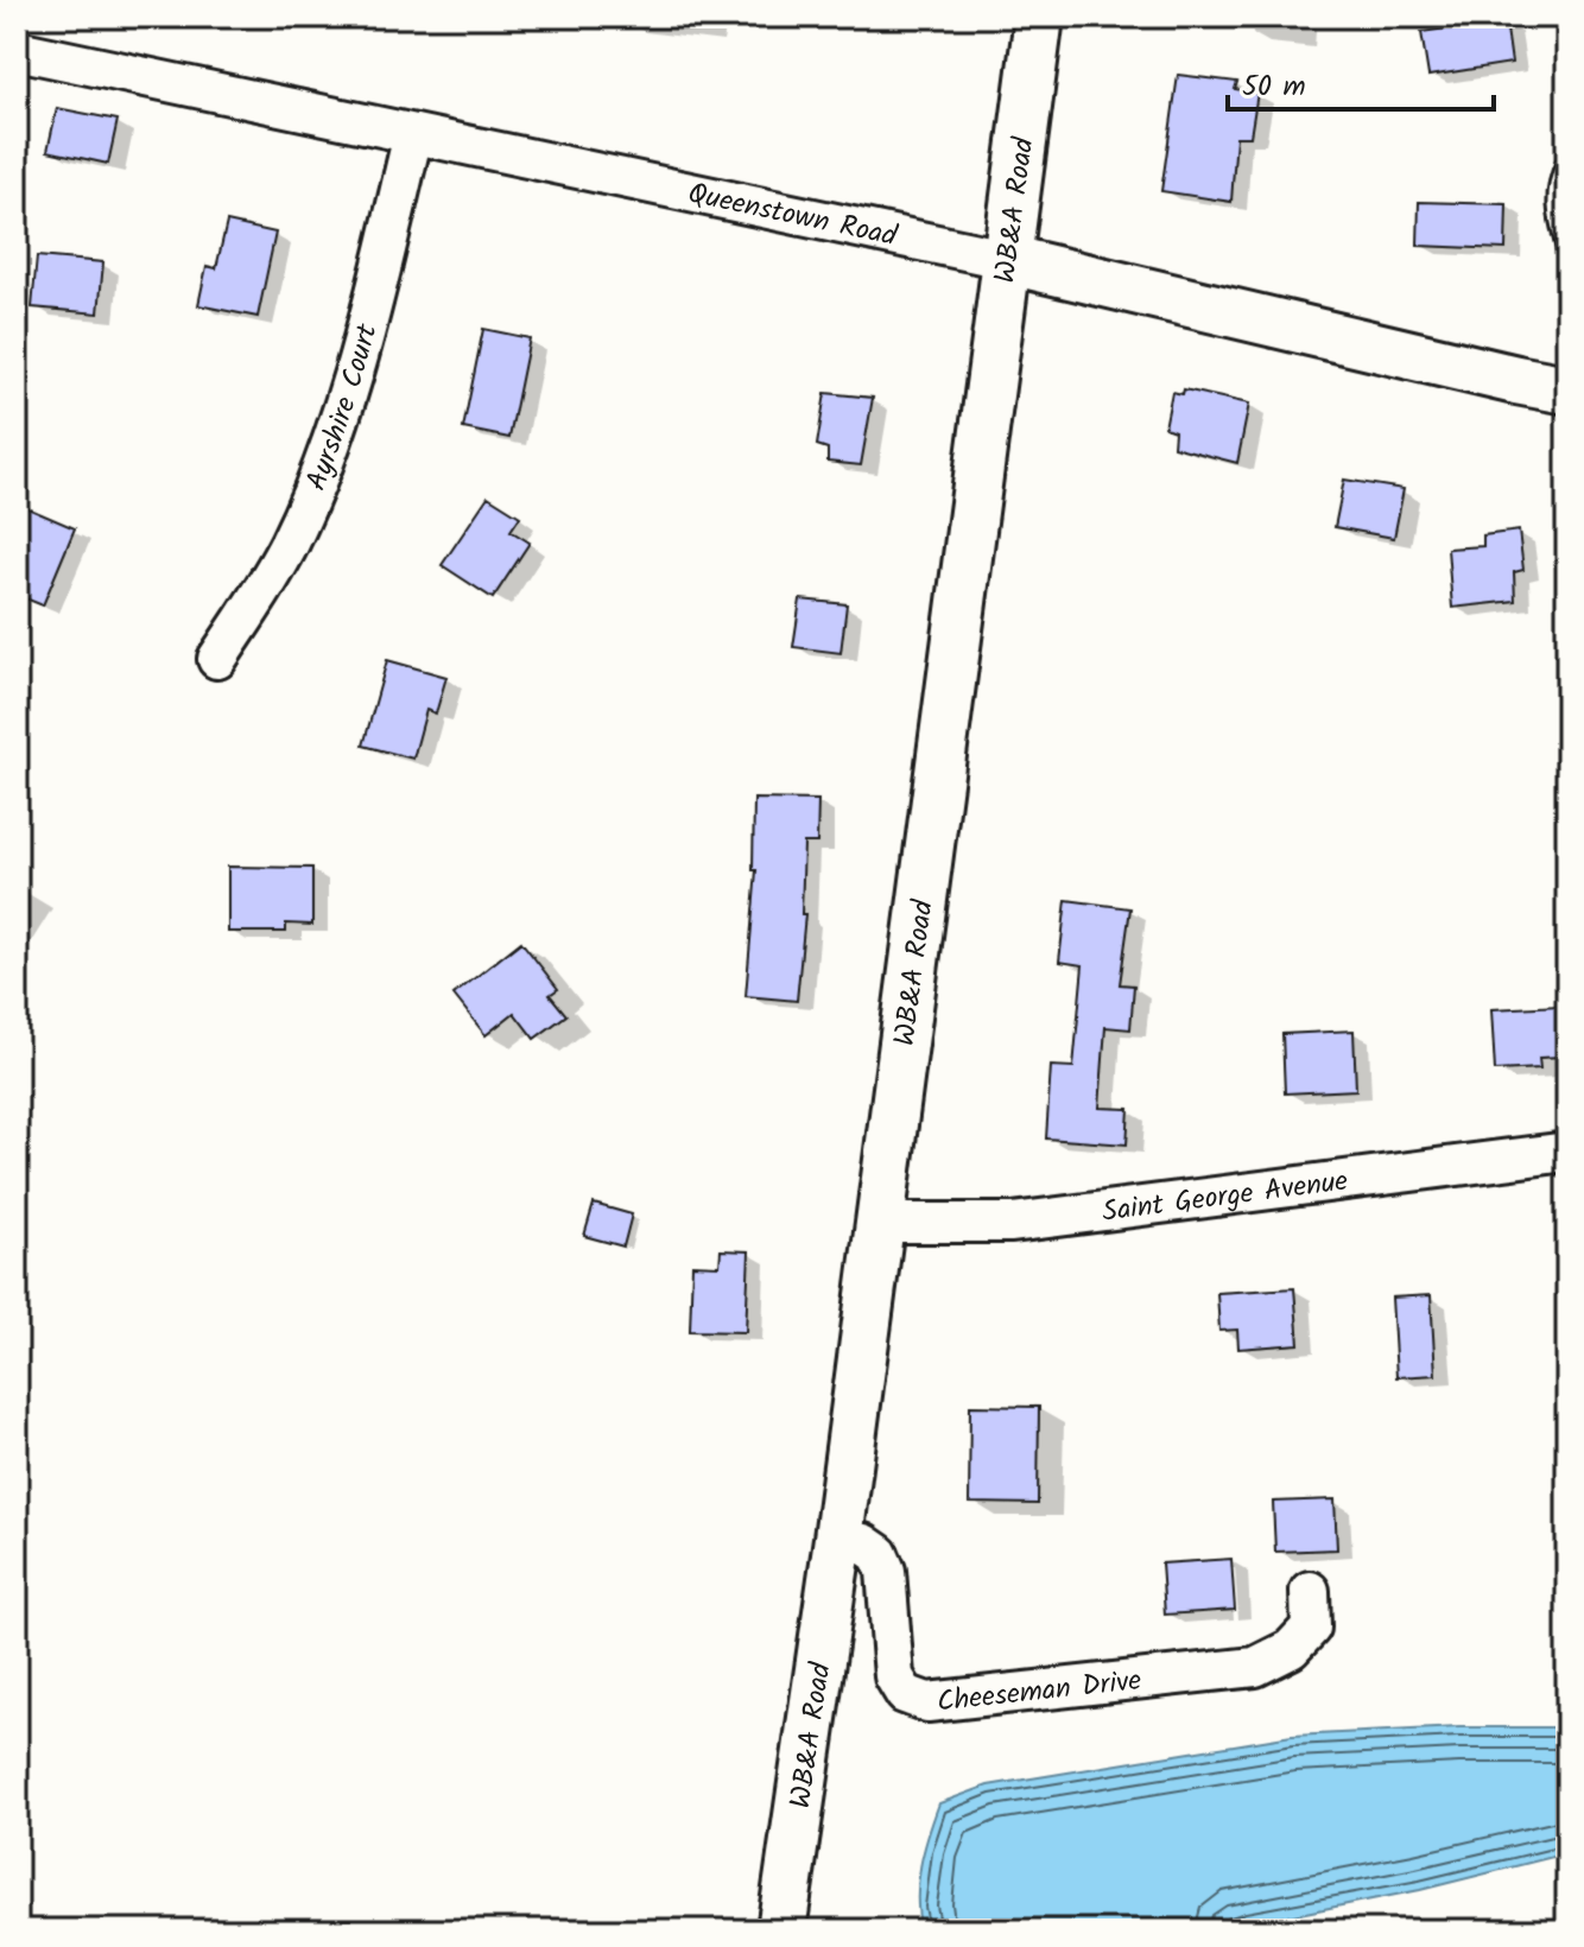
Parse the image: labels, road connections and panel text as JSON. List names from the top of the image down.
{
  "streets": {
    "street": [
      "WB&A Road",
      "Queenstown Road",
      "Ayrshire Court",
      "Saint George Avenue",
      "Cheeseman Drive"
    ]
  },
  "crossings": [
    ["WB&A Road", "Queenstown Road"],
    ["WB&A Road", "Saint George Avenue"],
    ["WB&A Road", "Cheeseman Drive"],
    ["Queenstown Road", "Ayrshire Court"]
  ],
  "scale_bar": "50 m"
}
